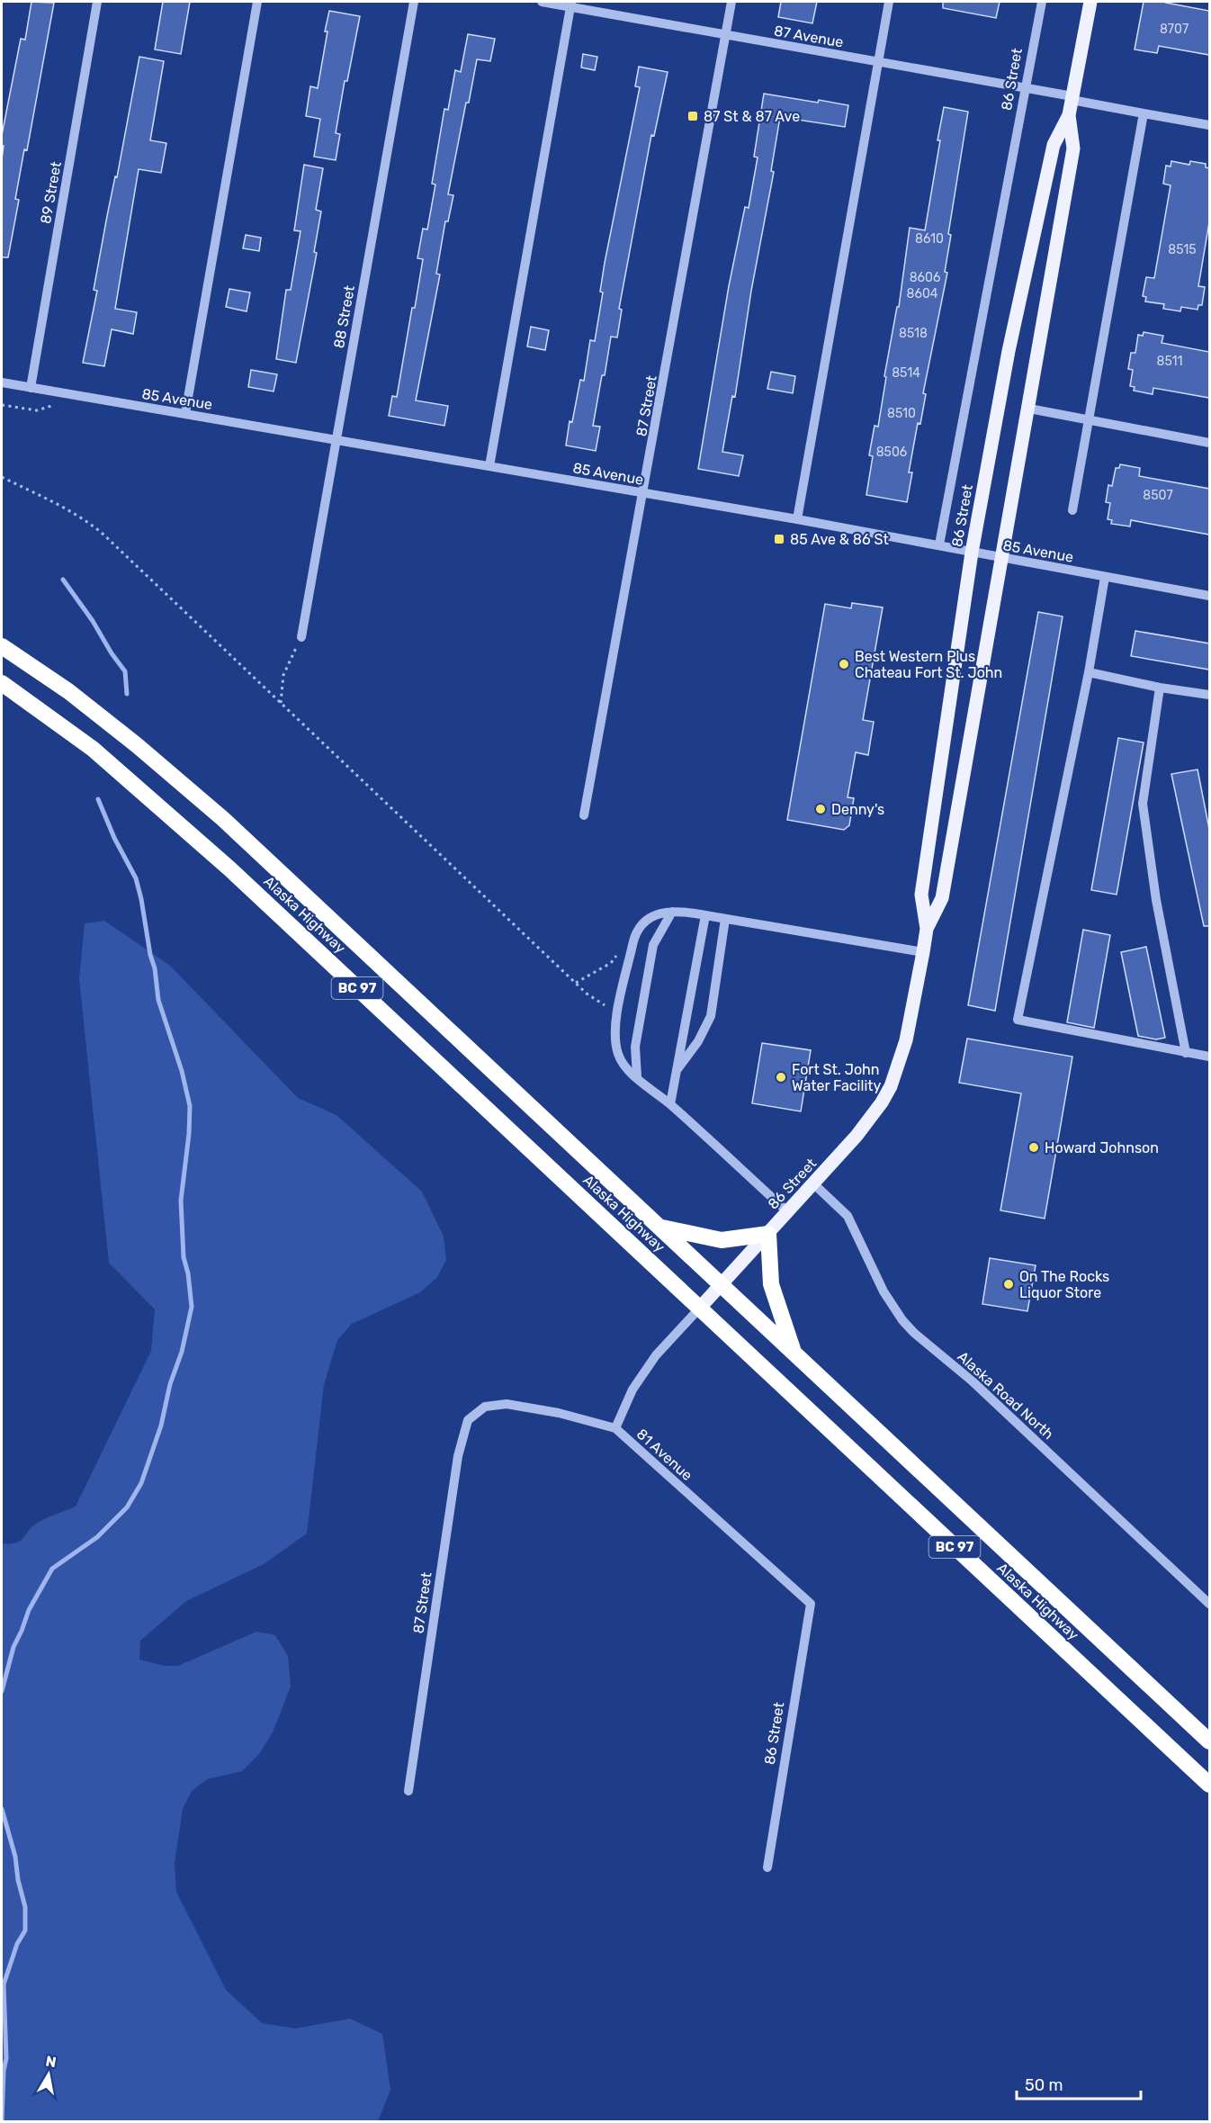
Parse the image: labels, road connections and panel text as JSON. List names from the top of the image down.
{
  "streets": {
    "highway": ["Alaska Highway", "BC 97"],
    "main road": ["86 Street"],
    "street": [
      "87 Avenue",
      "89 Street",
      "88 Street",
      "85 Avenue",
      "87 Street",
      "Alaska Road North",
      "81 Avenue"
    ]
  },
  "crossings": [
    ["87 Avenue", "86 Street"],
    ["87 Avenue", "87 Street"],
    ["86 Street", "85 Avenue"],
    ["86 Street", "Alaska Highway"],
    ["86 Street", "Alaska Road North"],
    ["86 Street", "81 Avenue"],
    ["89 Street", "85 Avenue"],
    ["88 Street", "85 Avenue"],
    ["85 Avenue", "87 Street"],
    ["87 Street", "81 Avenue"]
  ],
  "places": {
    "transit": ["87 St & 87 Ave", "85 Ave & 86 St"],
    "other": [
      "Best Western Plus Chateau Fort St. John",
      "Denny's",
      "Fort St. John Water Facility",
      "Howard Johnson",
      "On The Rocks Liquor Store"
    ]
  },
  "house_numbers": [
    "8707",
    "8610",
    "8515",
    "8606",
    "8604",
    "8518",
    "8511",
    "8514",
    "8510",
    "8506",
    "8507"
  ],
  "scale_bar": "50 m",
  "north": "top"
}
